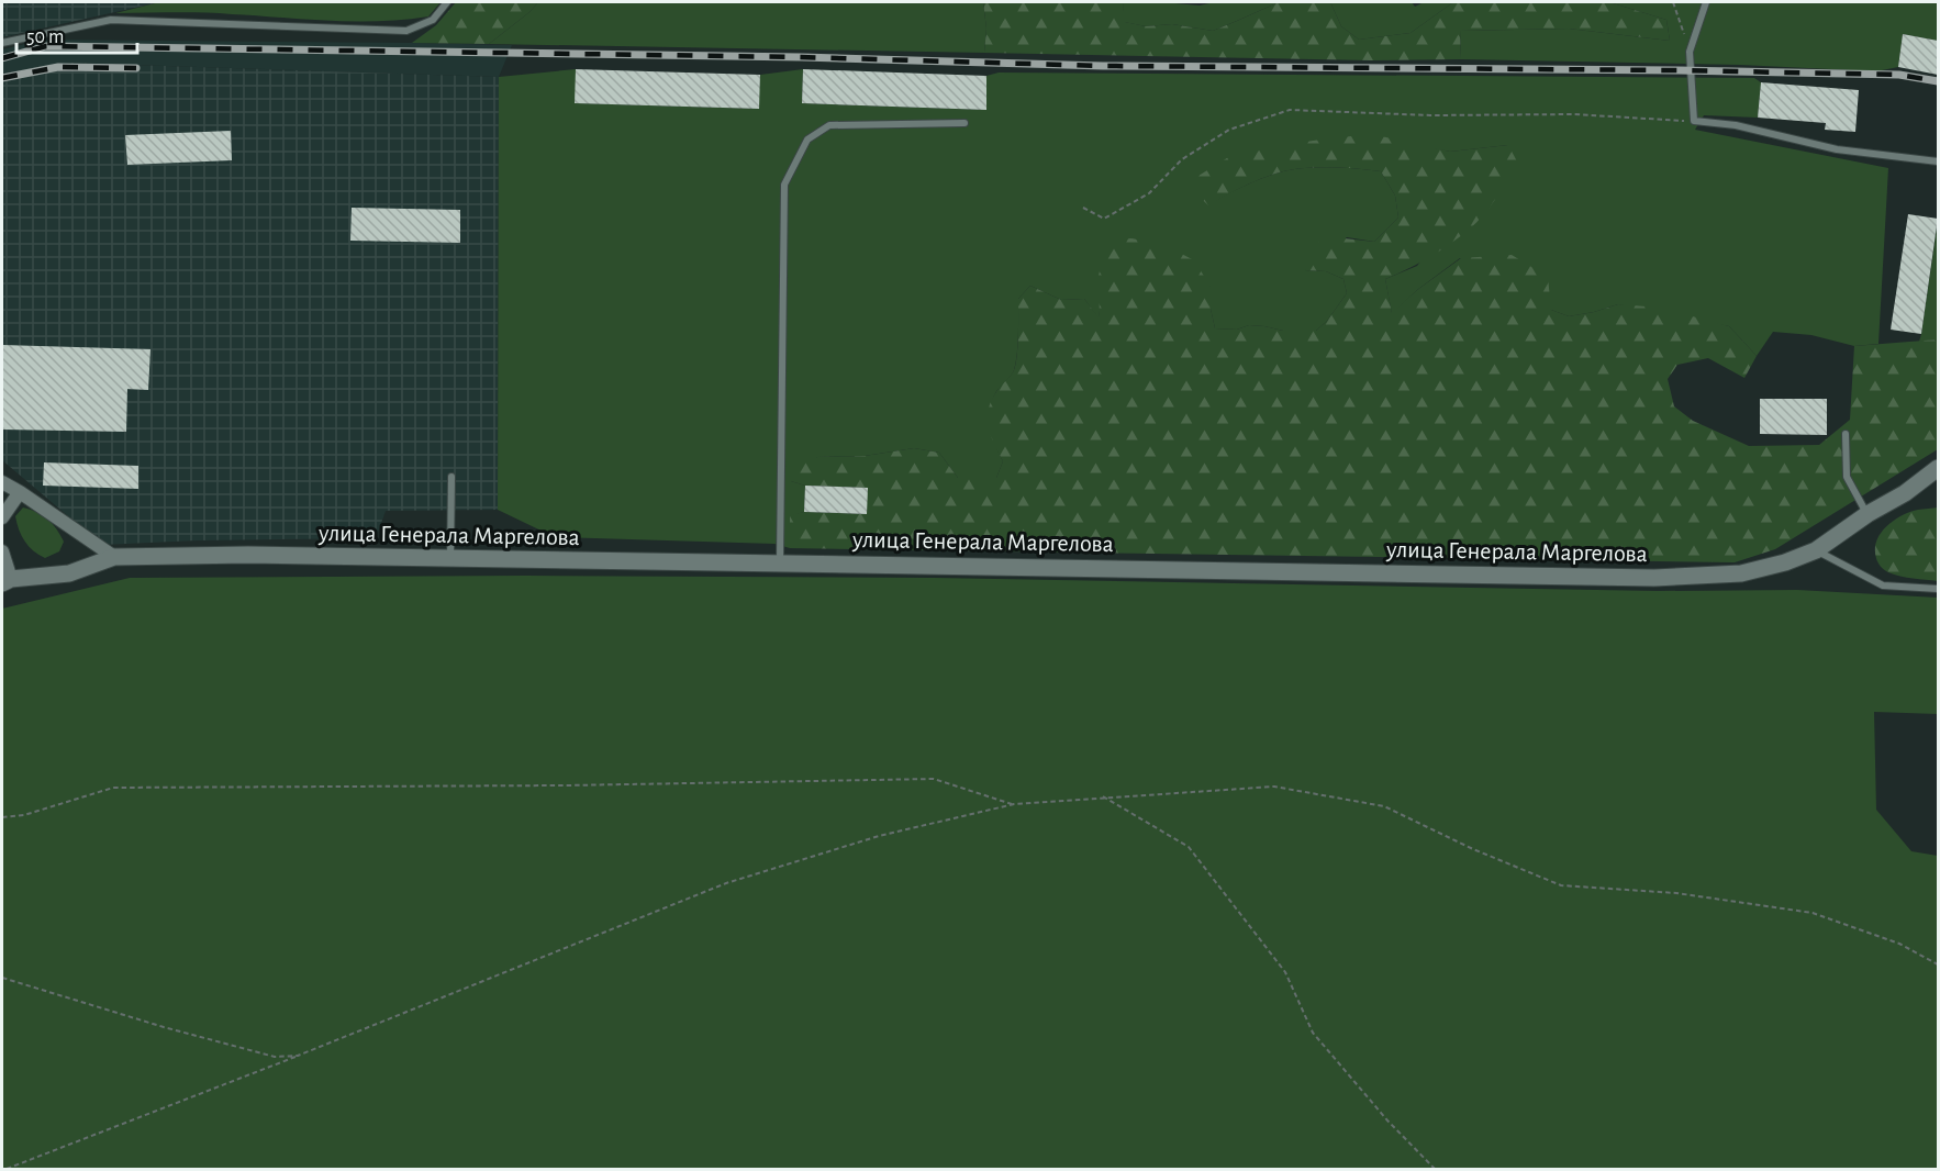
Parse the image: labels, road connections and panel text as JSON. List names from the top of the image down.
{
  "streets": {
    "main road": ["улица Генерала Маргелова"]
  },
  "scale_bar": "50 m"
}
